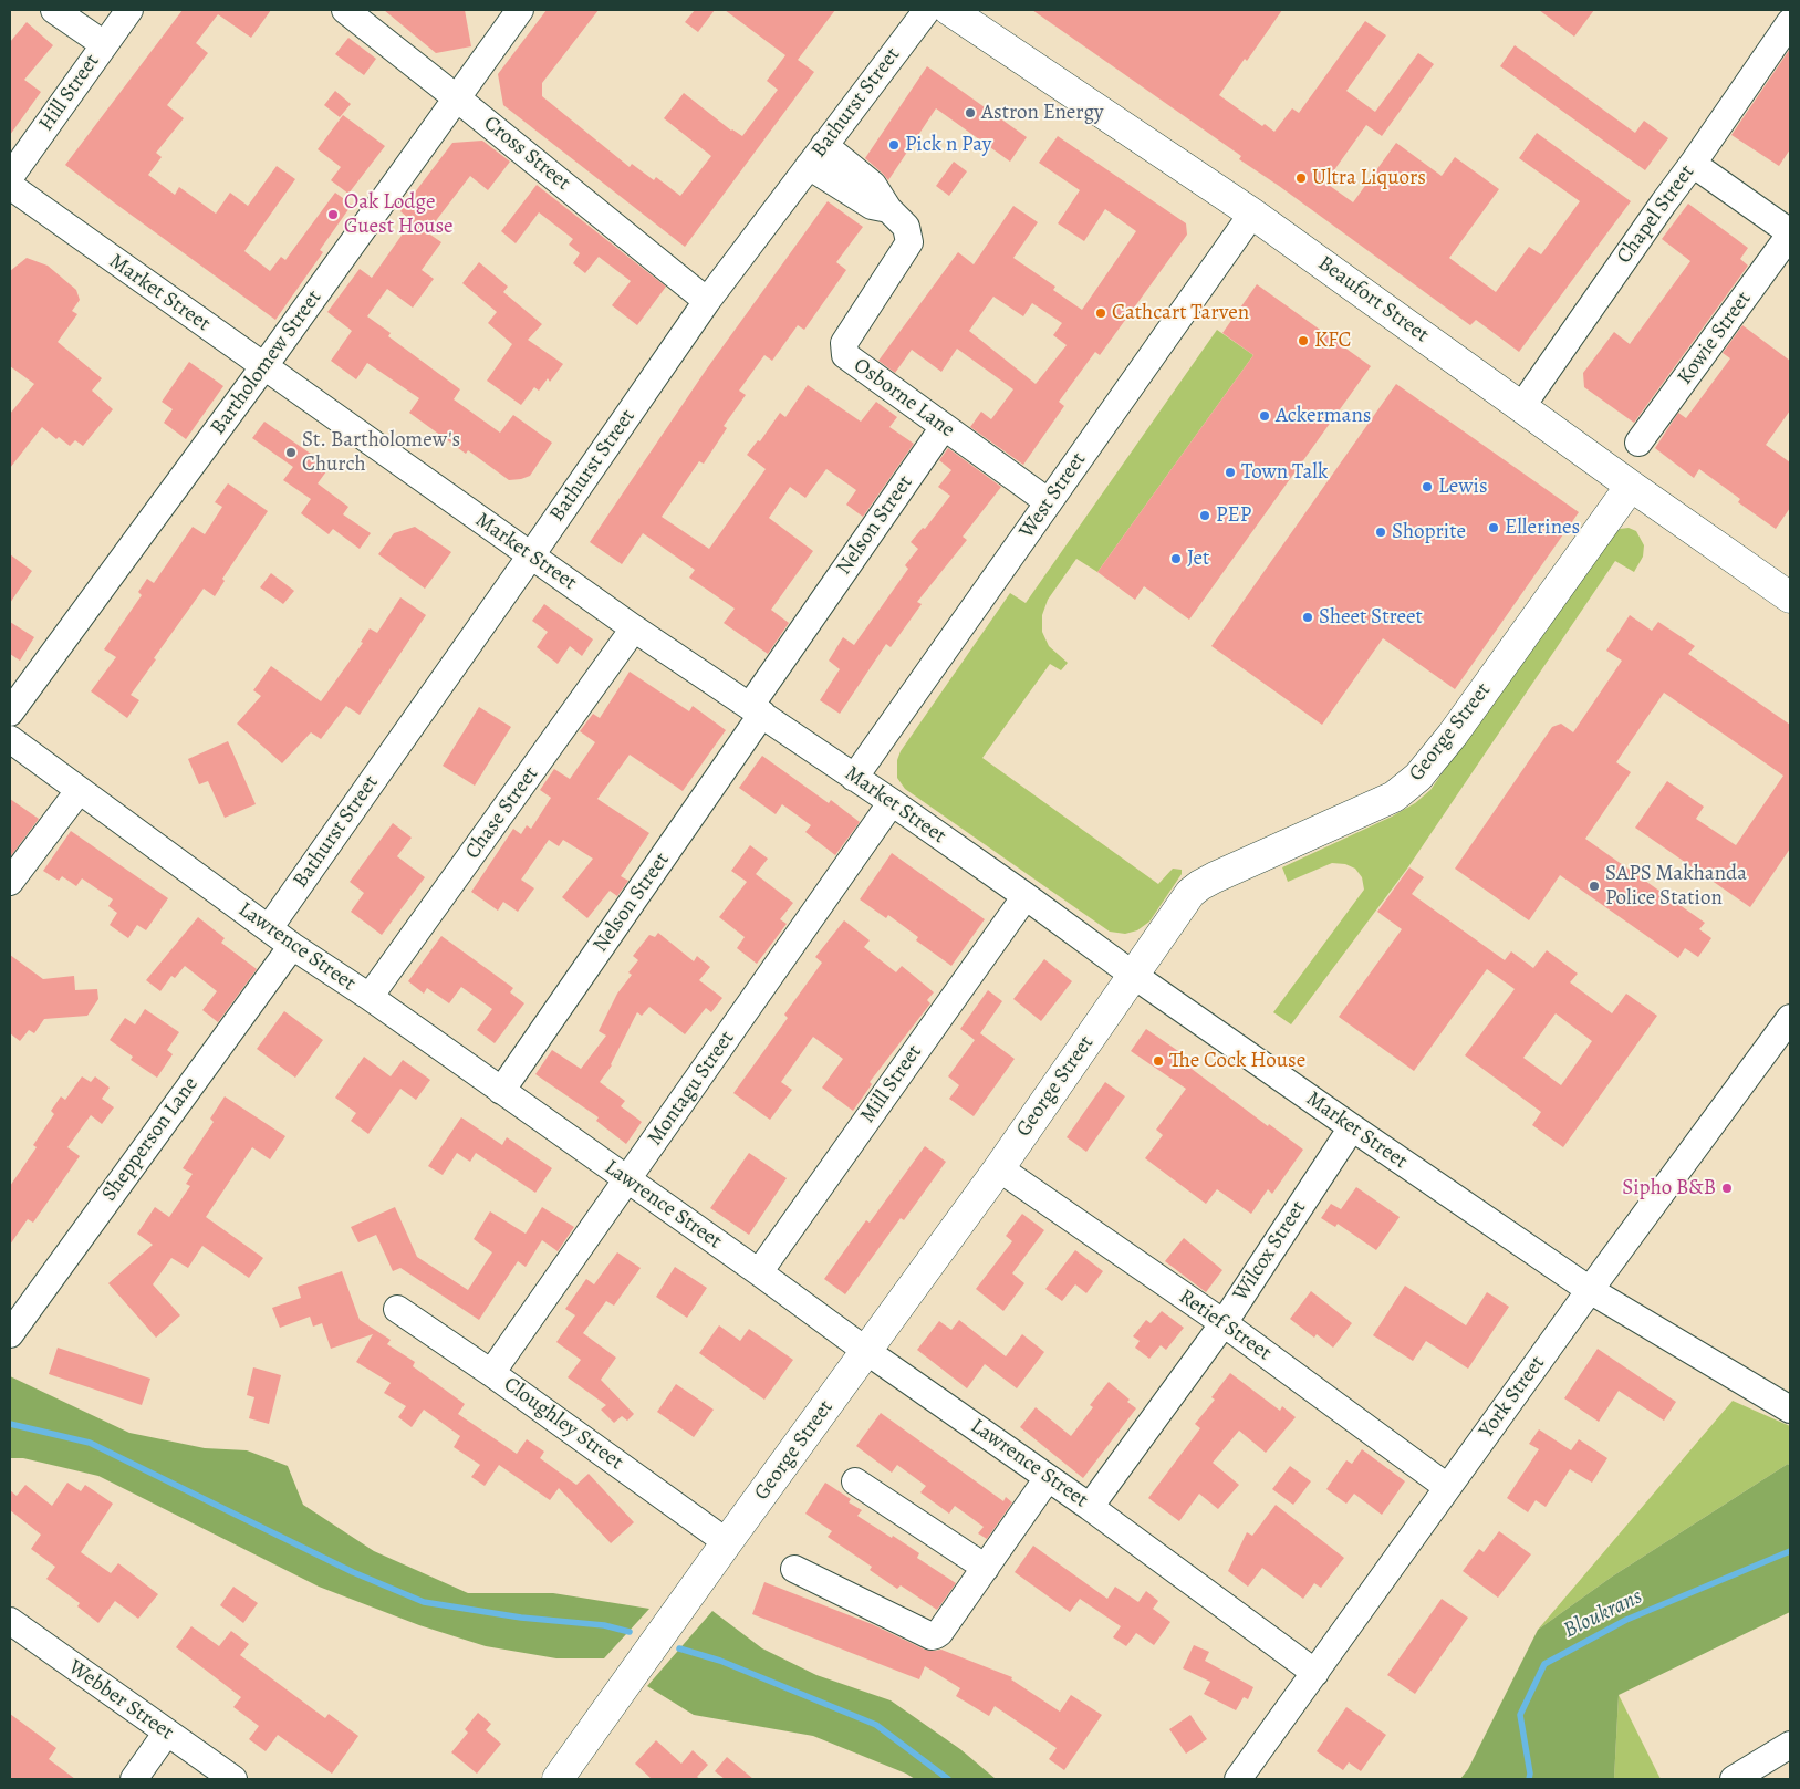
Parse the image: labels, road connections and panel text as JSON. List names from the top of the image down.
{
  "streets": {
    "main road": ["Beaufort Street", "George Street"],
    "street": [
      "Hill Street",
      "Bathurst Street",
      "Cross Street",
      "Chapel Street",
      "Market Street",
      "Kowie Street",
      "Bartholomew Street",
      "Osborne Lane",
      "West Street",
      "Nelson Street",
      "Chase Street",
      "Lawrence Street",
      "Mill Street",
      "Montagu Street",
      "Shepperson Lane",
      "Wilcox Street",
      "Retief Street",
      "York Street",
      "Cloughley Street",
      "Webber Street"
    ]
  },
  "crossings": [
    ["Bathurst Street", "Cross Street"],
    ["Bathurst Street", "Market Street"],
    ["Bathurst Street", "Osborne Lane"],
    ["Bathurst Street", "Lawrence Street"],
    ["Cross Street", "Bartholomew Street"],
    ["Chapel Street", "Beaufort Street"],
    ["Market Street", "Bartholomew Street"],
    ["Market Street", "West Street"],
    ["Market Street", "Nelson Street"],
    ["Market Street", "George Street"],
    ["Market Street", "Chase Street"],
    ["Market Street", "Mill Street"],
    ["Market Street", "Montagu Street"],
    ["Market Street", "Wilcox Street"],
    ["Market Street", "York Street"],
    ["Beaufort Street", "West Street"],
    ["Beaufort Street", "George Street"],
    ["Osborne Lane", "West Street"],
    ["Osborne Lane", "Nelson Street"],
    ["Nelson Street", "Lawrence Street"],
    ["George Street", "Lawrence Street"],
    ["George Street", "Retief Street"],
    ["George Street", "Cloughley Street"],
    ["Chase Street", "Lawrence Street"],
    ["Lawrence Street", "Mill Street"],
    ["Lawrence Street", "Montagu Street"],
    ["Lawrence Street", "Shepperson Lane"],
    ["Lawrence Street", "Wilcox Street"],
    ["Lawrence Street", "York Street"],
    ["Montagu Street", "Cloughley Street"],
    ["Wilcox Street", "Retief Street"],
    ["Retief Street", "York Street"]
  ],
  "water": ["Bloukrans"],
  "places": [
    "Astron Energy",
    "Pick n Pay",
    "Ultra Liquors",
    "Oak Lodge Guest House",
    "Cathcart Tarven",
    "KFC",
    "Ackermans",
    "St. Bartholomew's Church",
    "Town Talk",
    "Lewis",
    "PEP",
    "Ellerines",
    "Shoprite",
    "Jet",
    "Sheet Street",
    "SAPS Makhanda Police Station",
    "The Cock House",
    "Sipho B&B"
  ]
}
